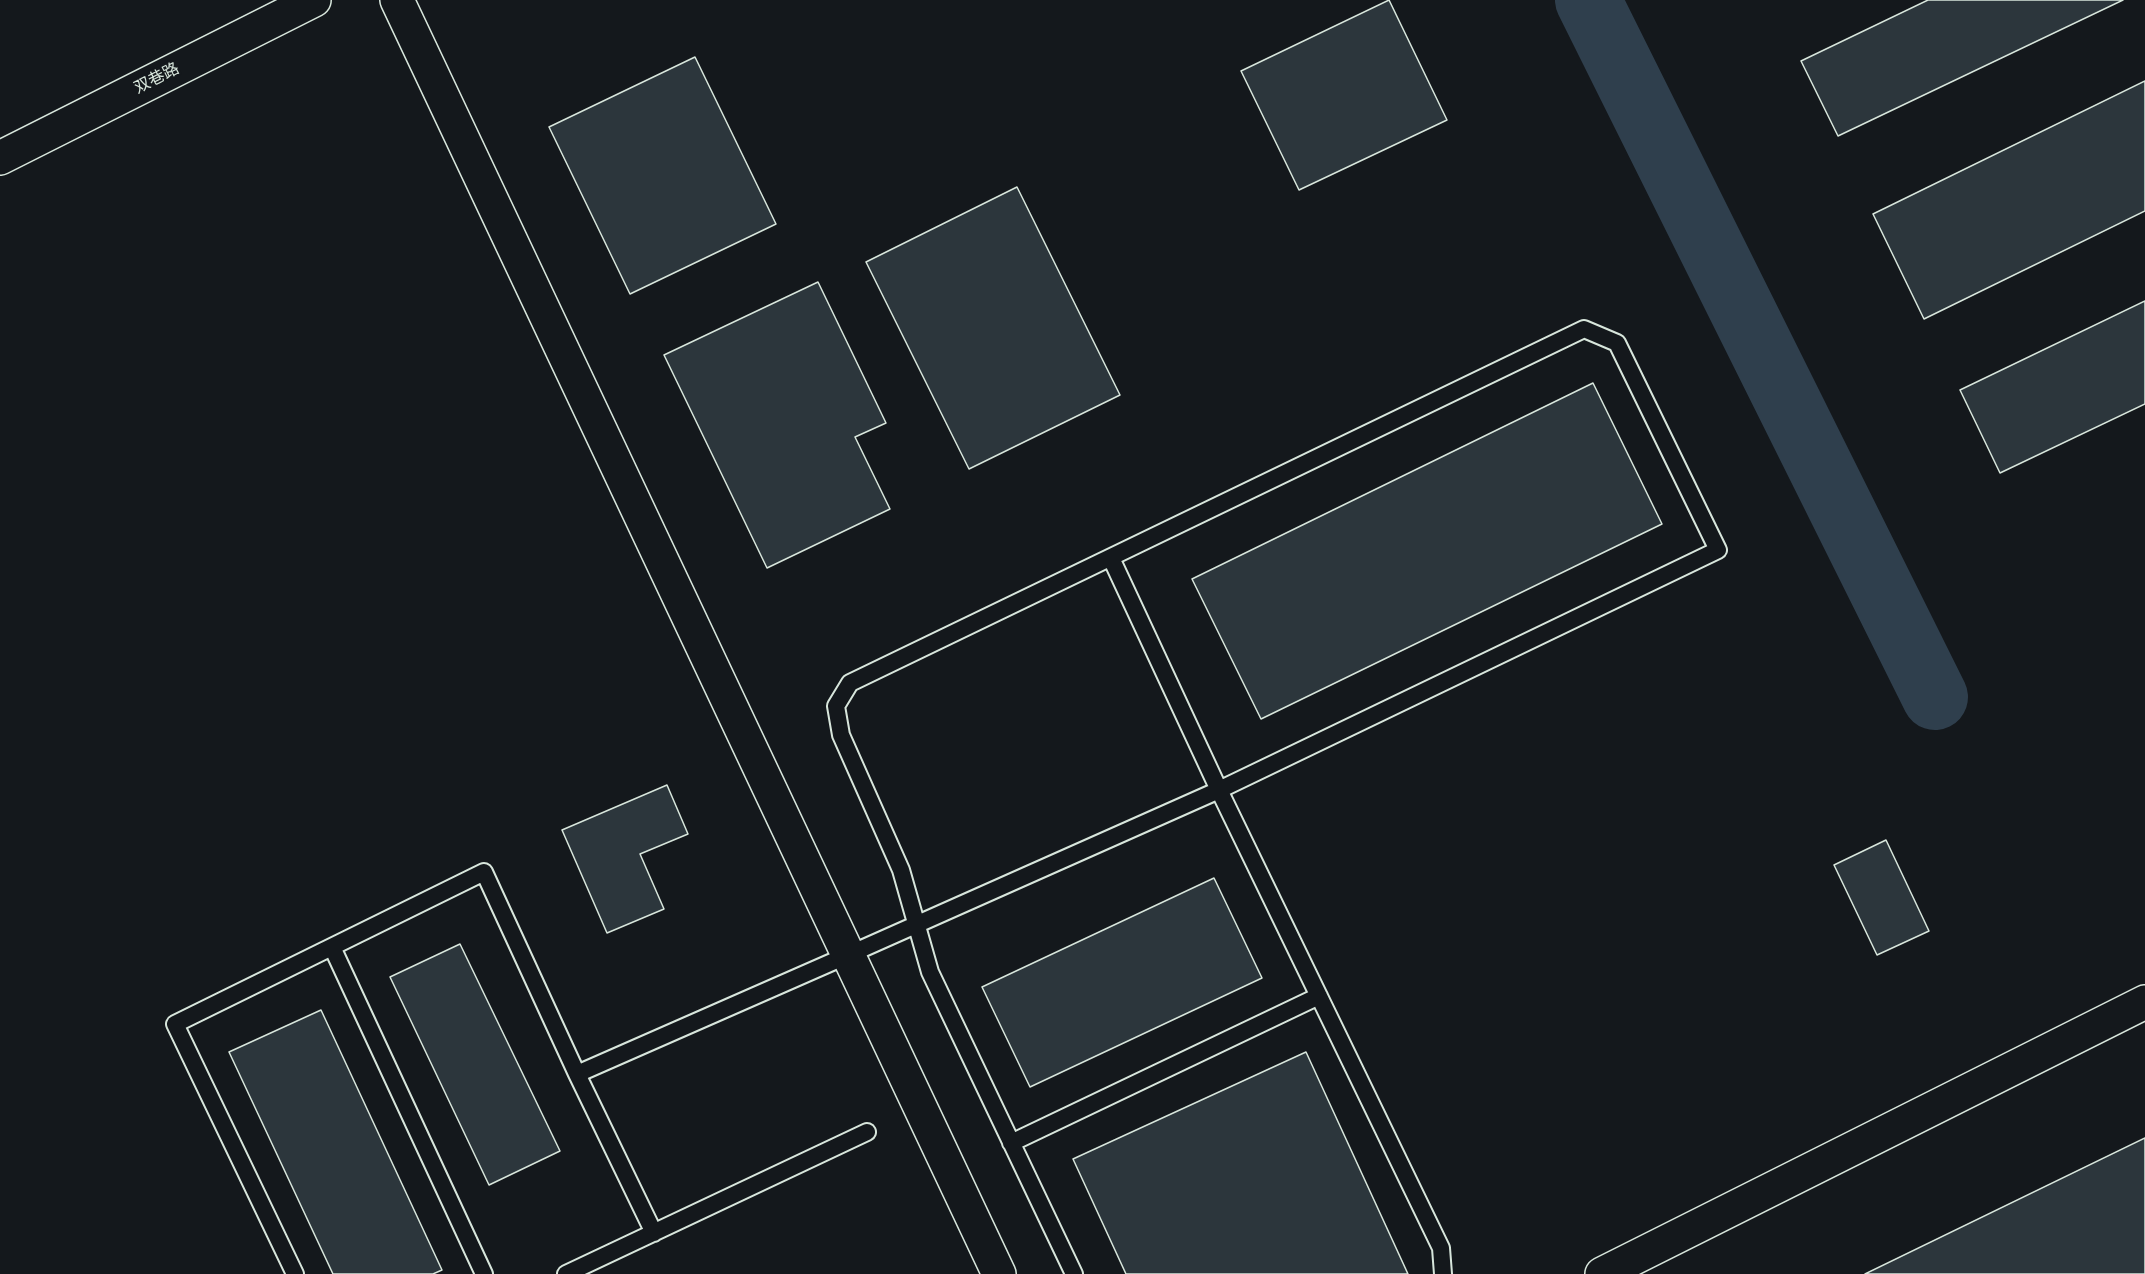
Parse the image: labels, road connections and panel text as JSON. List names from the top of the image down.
{
  "streets": {
    "street": ["双巷路"]
  }
}
